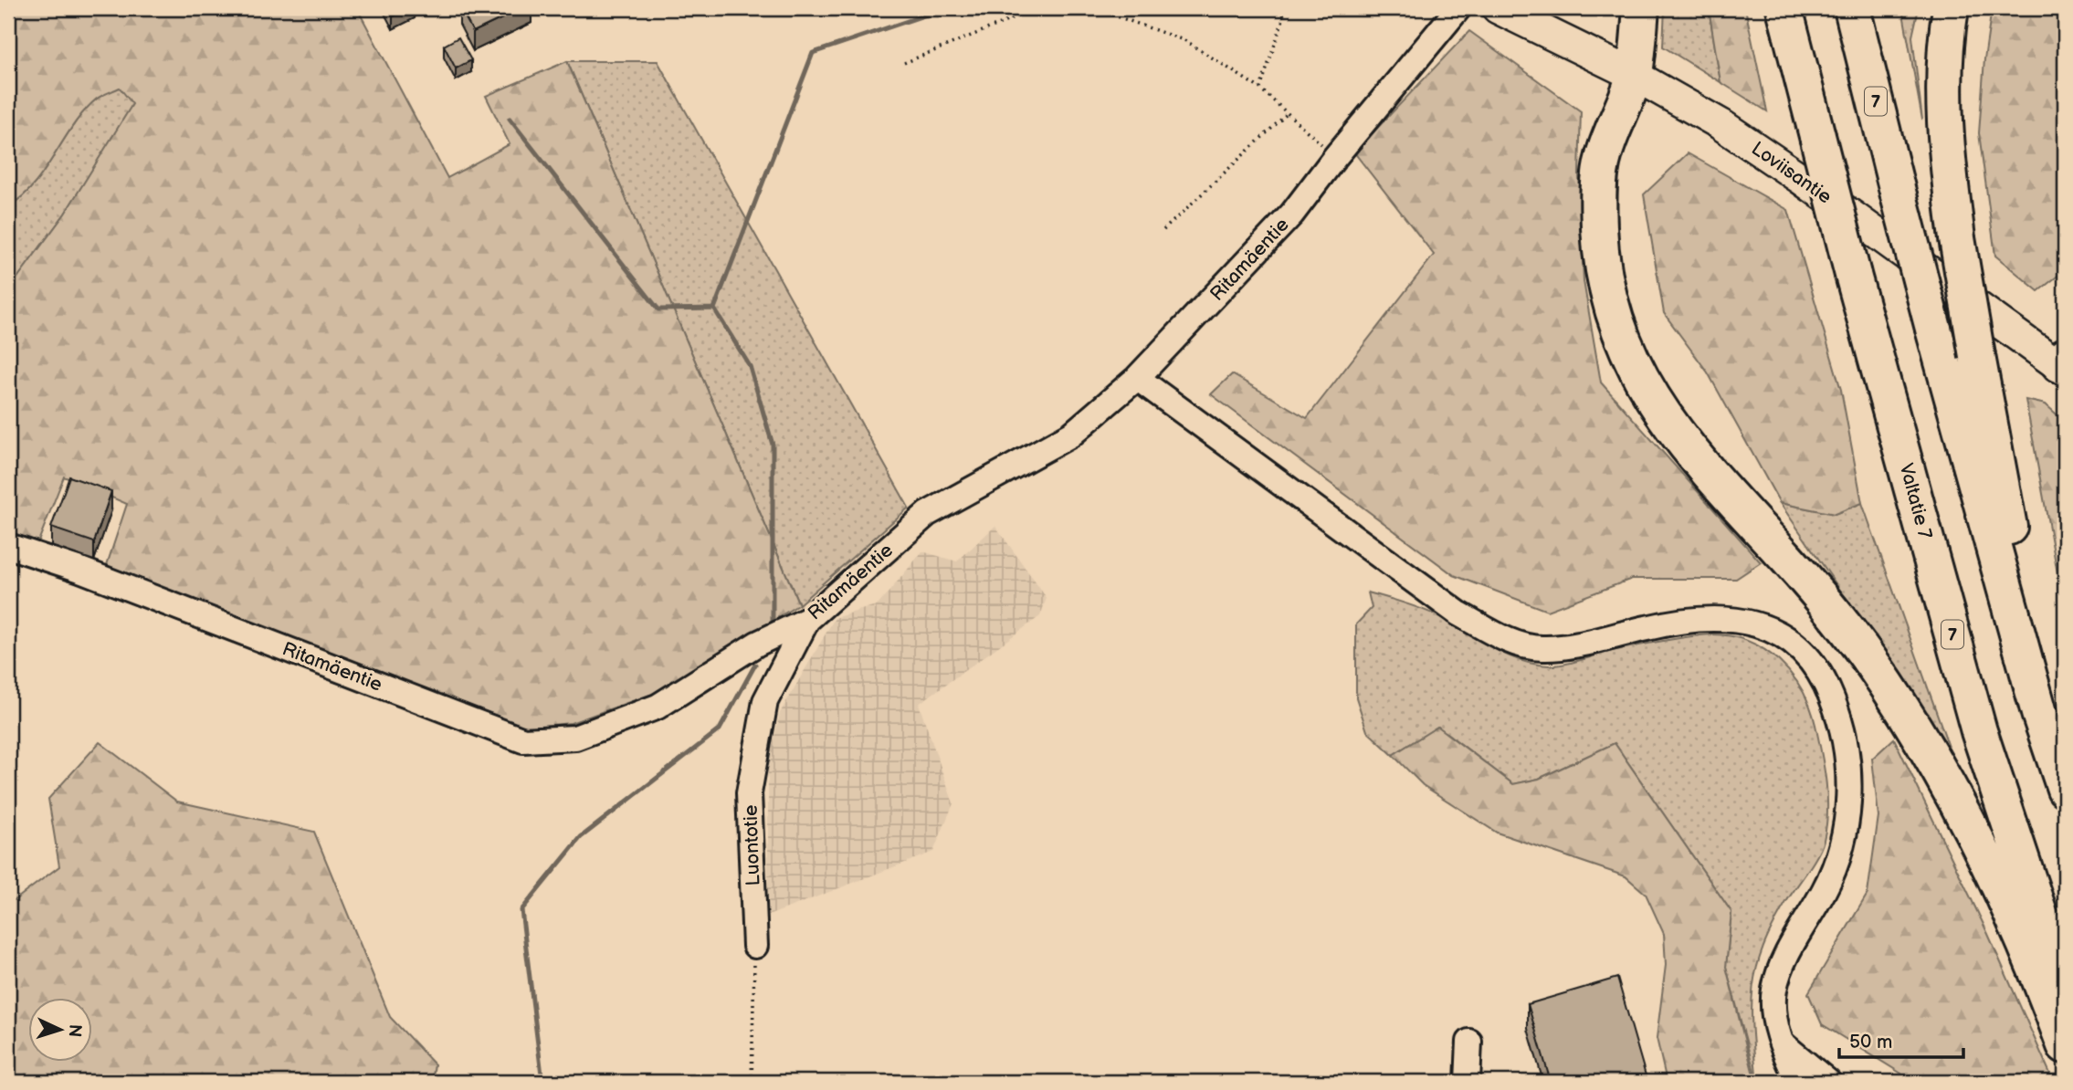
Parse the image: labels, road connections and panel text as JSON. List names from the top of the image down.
{
  "streets": {
    "highway": ["7", "Valtatie 7"],
    "main road": ["Loviisantie"],
    "street": ["Ritamäentie", "Luontotie"]
  },
  "crossings": [
    ["Ritamäentie", "Luontotie"]
  ],
  "scale_bar": "50 m",
  "north": "right"
}
